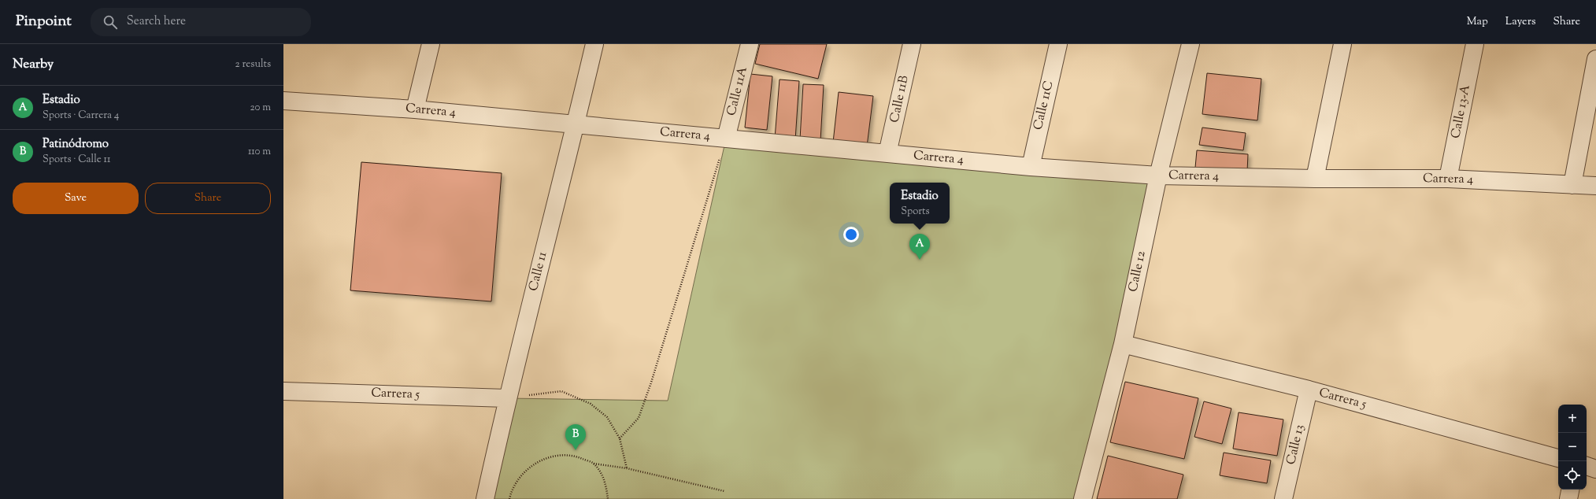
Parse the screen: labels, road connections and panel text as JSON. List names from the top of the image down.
{
  "streets": {
    "street": [
      "Calle 11A",
      "Calle 11B",
      "Calle 11C",
      "Carrera 4",
      "Calle 13-A",
      "Calle 11",
      "Calle 12",
      "Carrera 5",
      "Calle 13"
    ]
  },
  "crossings": [
    ["Calle 11A", "Carrera 4"],
    ["Calle 11B", "Carrera 4"],
    ["Calle 11C", "Carrera 4"],
    ["Carrera 4", "Calle 13-A"],
    ["Carrera 4", "Calle 11"],
    ["Carrera 4", "Calle 12"],
    ["Calle 11", "Carrera 5"],
    ["Calle 12", "Carrera 5"],
    ["Carrera 5", "Calle 13"]
  ],
  "page": {
    "header": "Pinpoint",
    "search": "Search here",
    "nav": ["Map", "Layers", "Share"],
    "heading": ["Nearby", "2 results"],
    "list": [
      {
        "mark": "A",
        "name": "Estadio",
        "note": "Sports · Carrera 4",
        "value": "20 m"
      },
      {
        "mark": "B",
        "name": "Patinódromo",
        "note": "Sports · Calle 11",
        "value": "110 m"
      }
    ],
    "buttons": ["Save", "Share"],
    "popup": ["Estadio", "Sports"],
    "pins": ["A", "B"],
    "map_buttons": ["+", "−"]
  }
}
